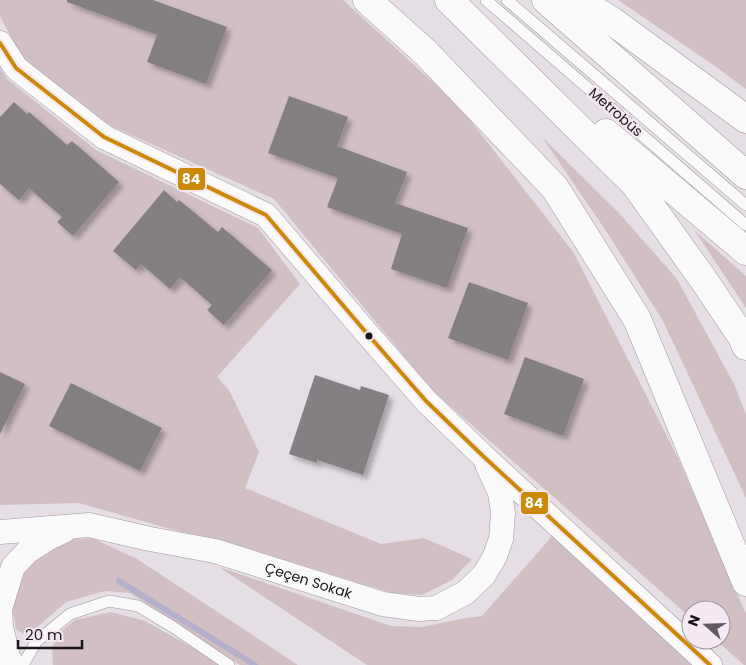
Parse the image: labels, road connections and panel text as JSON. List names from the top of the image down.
{
  "streets": {
    "street": ["Çeçen Sokak"],
    "lane": ["Metrobüs"]
  },
  "lines": ["transit line 84"],
  "scale_bar": "20 m",
  "north": "left"
}
